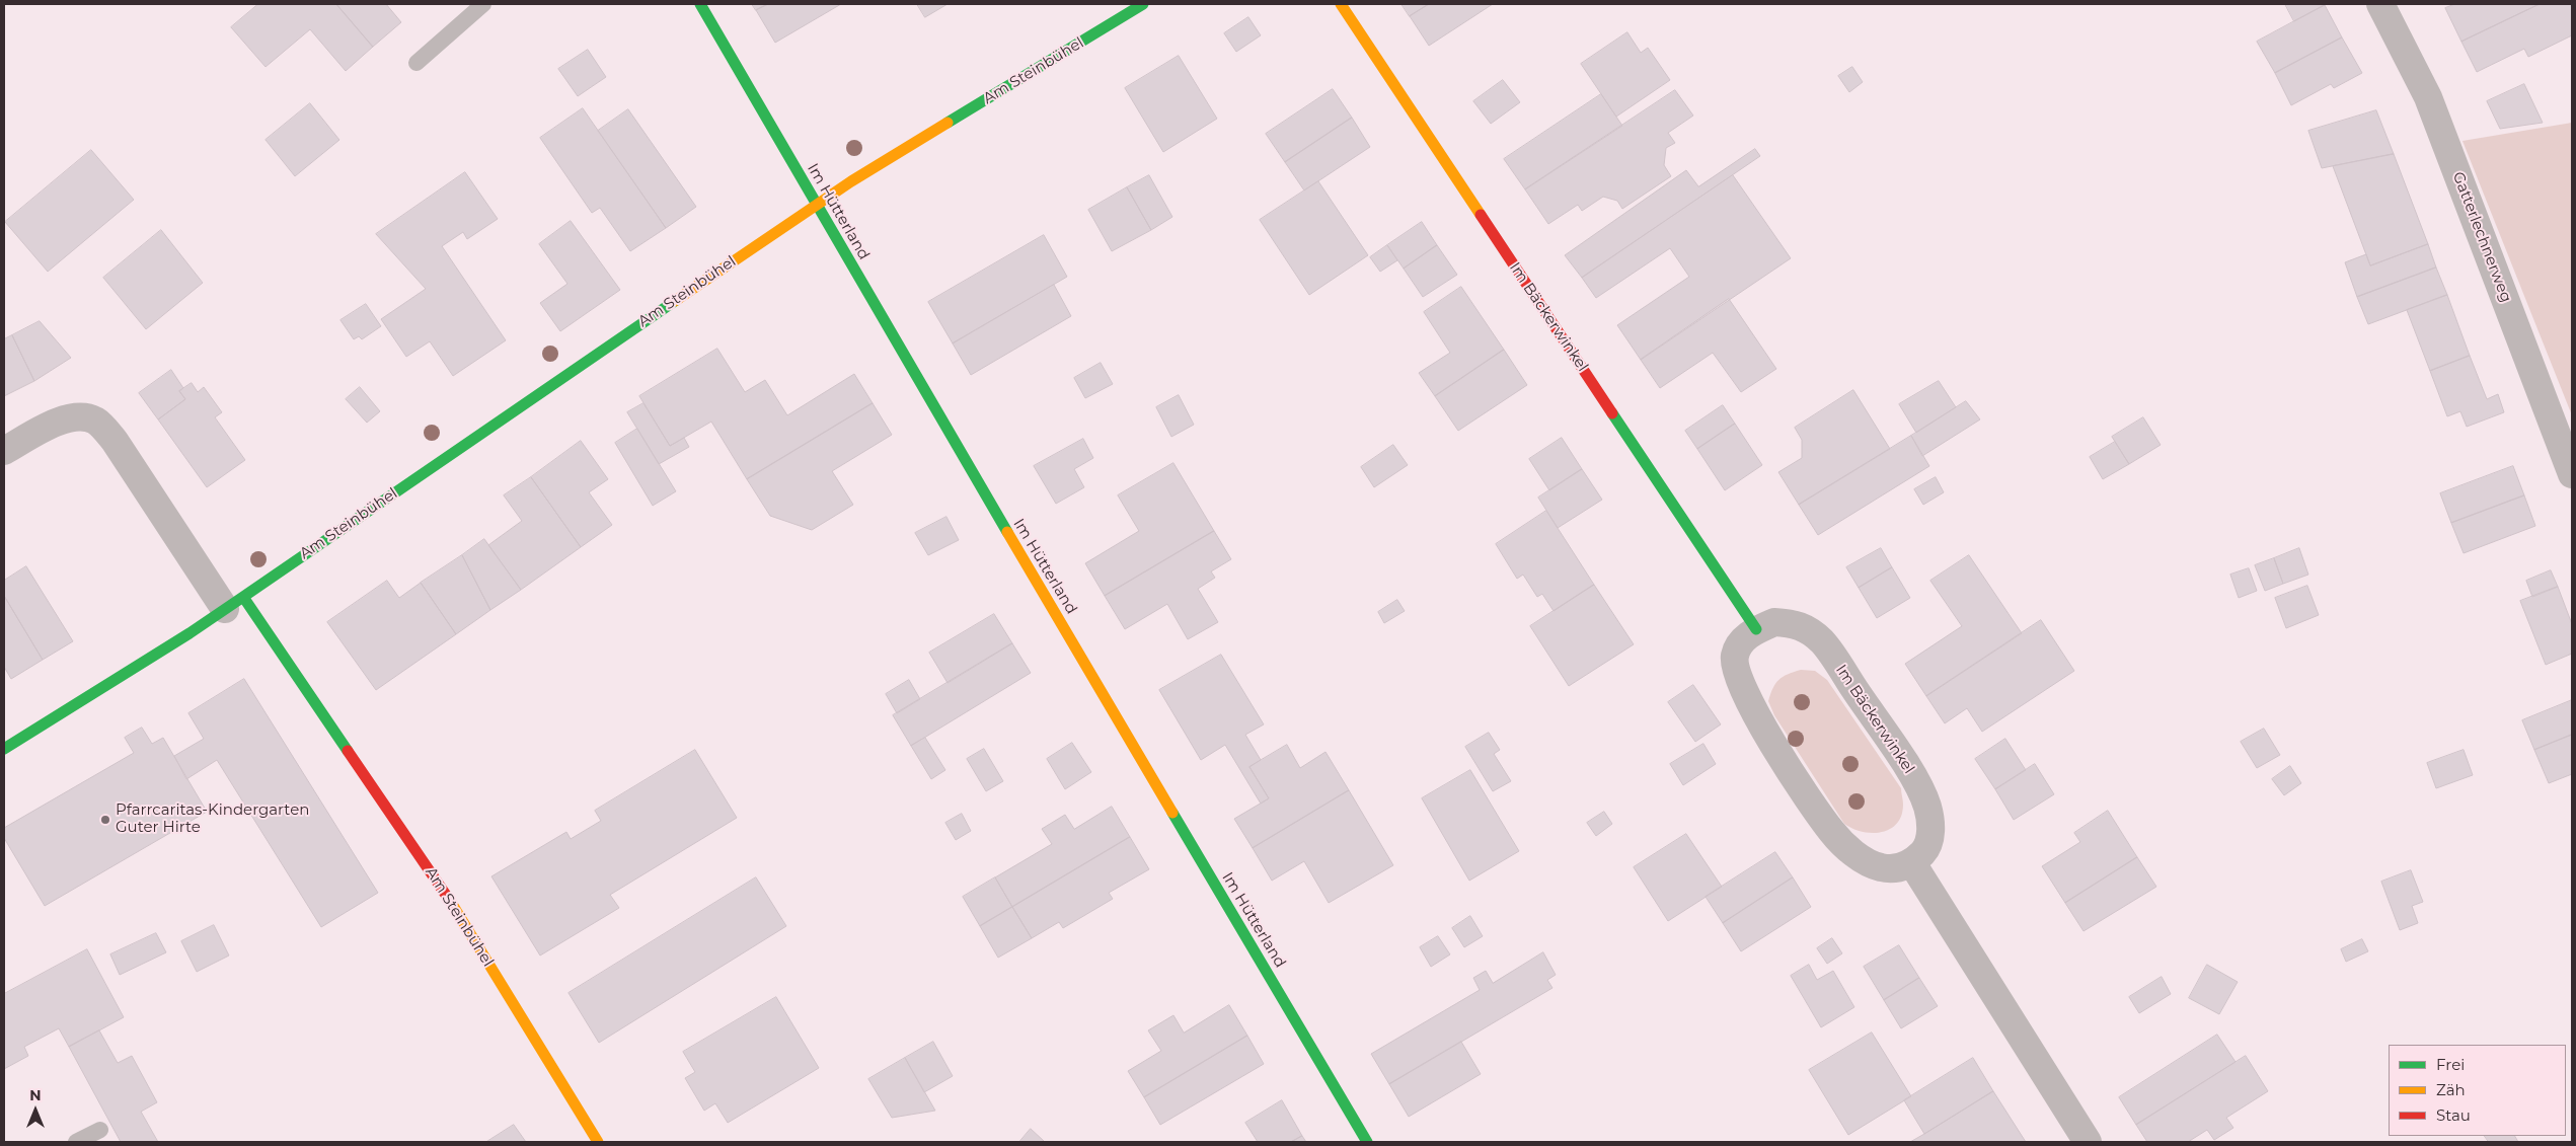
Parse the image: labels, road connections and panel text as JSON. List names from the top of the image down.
{
  "streets": {
    "street": [
      "Am Steinbühel",
      "Im Hütterland",
      "Gatterlechnerweg",
      "Im Bäckerwinkel"
    ]
  },
  "crossings": [
    ["Am Steinbühel", "Im Hütterland"]
  ],
  "places": ["Pfarrcaritas-Kindergarten Guter Hirte"],
  "legend": ["Frei", "Zäh", "Stau"],
  "north": "top"
}
